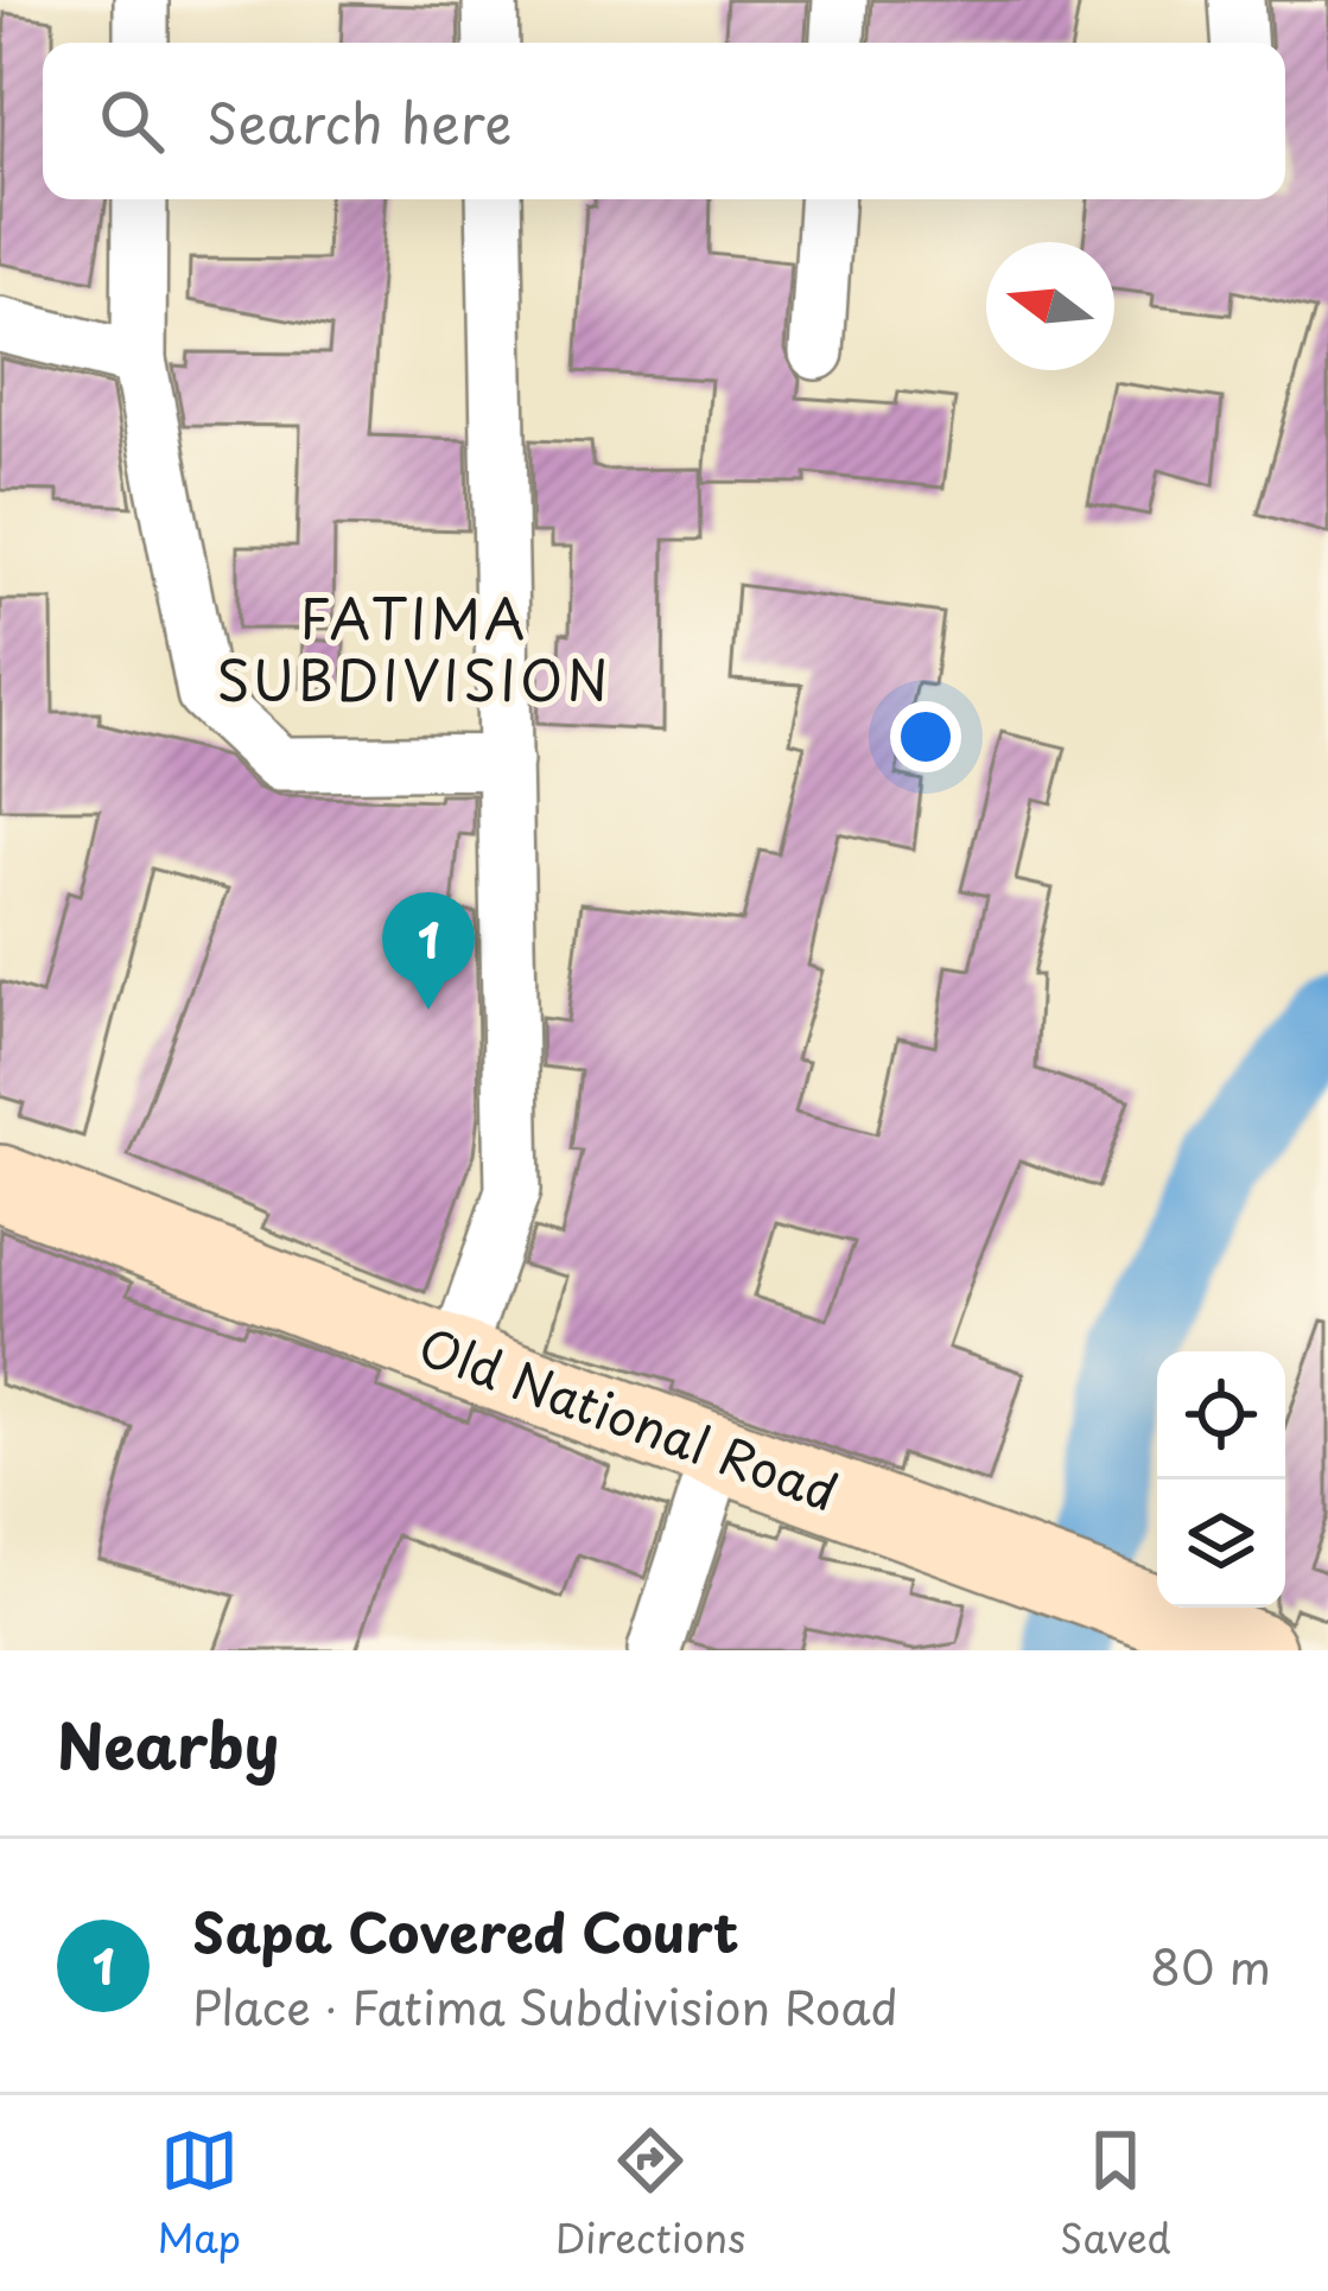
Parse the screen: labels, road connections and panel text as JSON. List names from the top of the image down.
{
  "streets": {
    "main road": ["Old National Road"]
  },
  "districts": ["FATIMA SUBDIVISION"],
  "north": "left",
  "page": {
    "search": "Search here",
    "pins": "1",
    "heading": "Nearby",
    "list": [
      {
        "mark": "1",
        "name": "Sapa Covered Court",
        "note": "Place · Fatima Subdivision Road",
        "value": "80 m"
      }
    ],
    "nav": ["Map", "Directions", "Saved"]
  }
}
